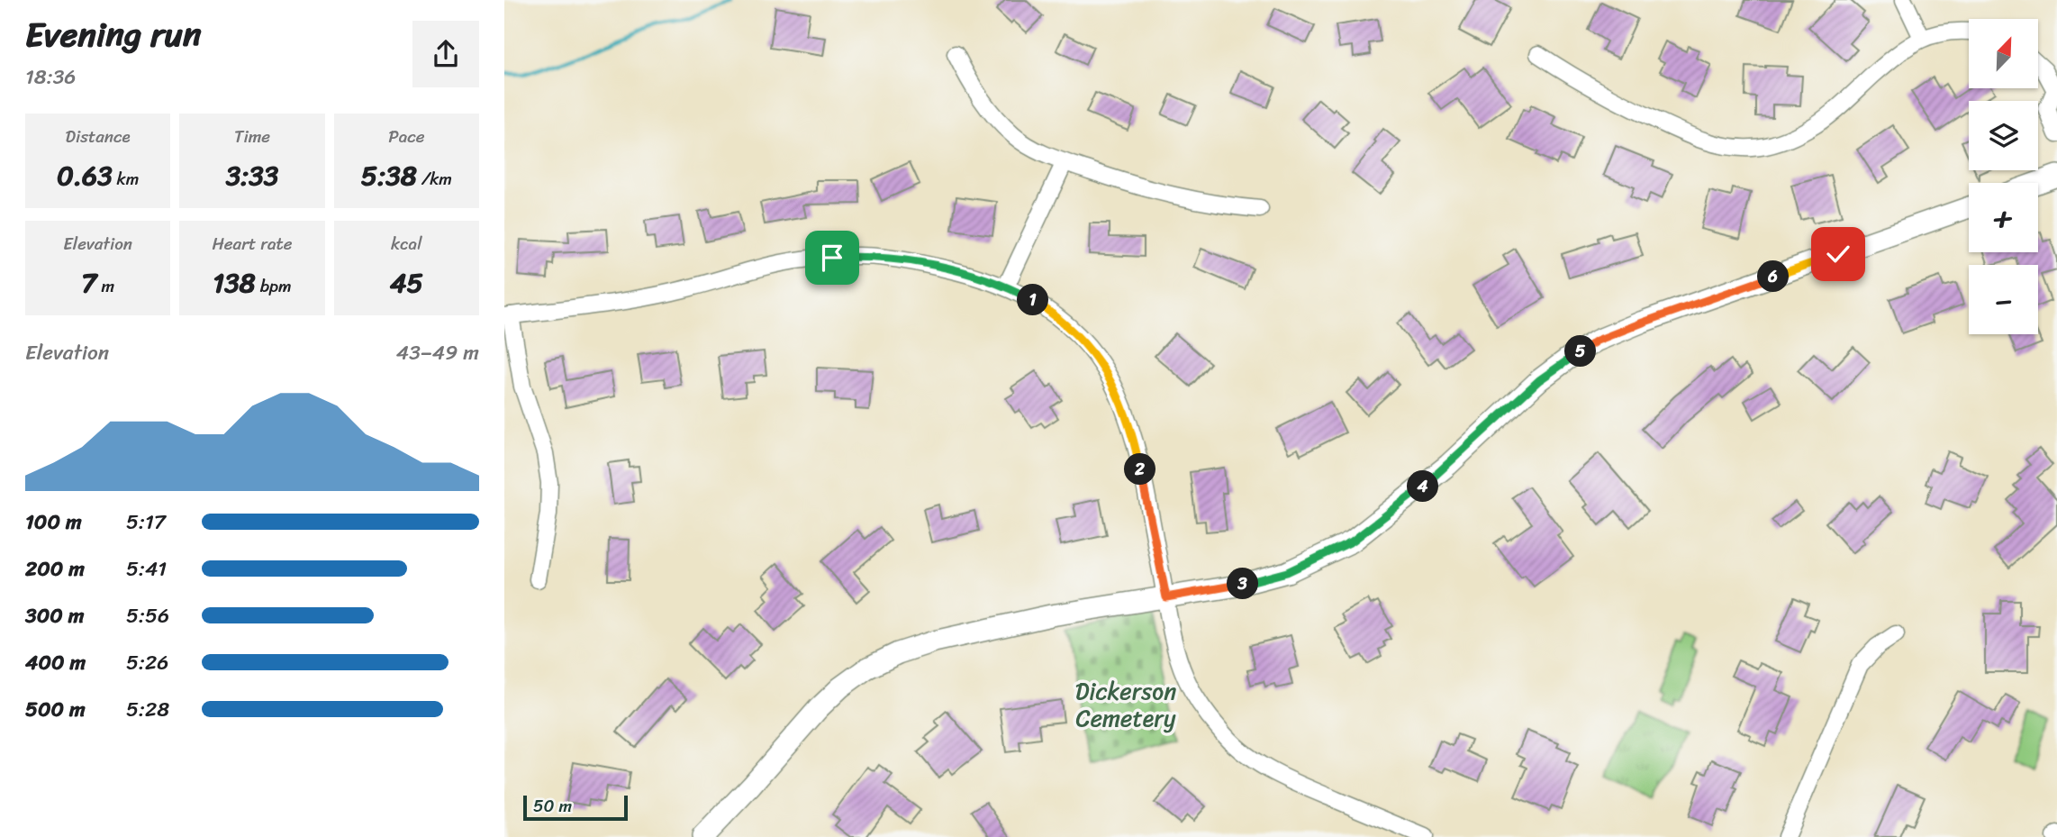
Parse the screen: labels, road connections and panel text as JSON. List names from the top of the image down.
{
  "parks": ["Dickerson Cemetery"],
  "scale_bar": "50 m",
  "north": "top right",
  "page": {
    "heading": ["Evening run", "18:36"],
    "map_buttons": ["+", "−"],
    "stats": [
      ["Distance", "0.63 km"],
      ["Time", "3:33"],
      ["Pace", "5:38 /km"],
      ["Elevation", "7 m"],
      ["Heart rate", "138 bpm"],
      ["kcal", "45"]
    ],
    "pins": [
      "6",
      "1",
      "5",
      "2",
      "4",
      "3"
    ],
    "chart": ["Elevation", "43–49 m"],
    "list": [
      {
        "name": "100 m",
        "note": "5:17"
      },
      {
        "name": "200 m",
        "note": "5:41"
      },
      {
        "name": "300 m",
        "note": "5:56"
      },
      {
        "name": "400 m",
        "note": "5:26"
      },
      {
        "name": "500 m",
        "note": "5:28"
      }
    ],
    "scale": "50 m"
  }
}
